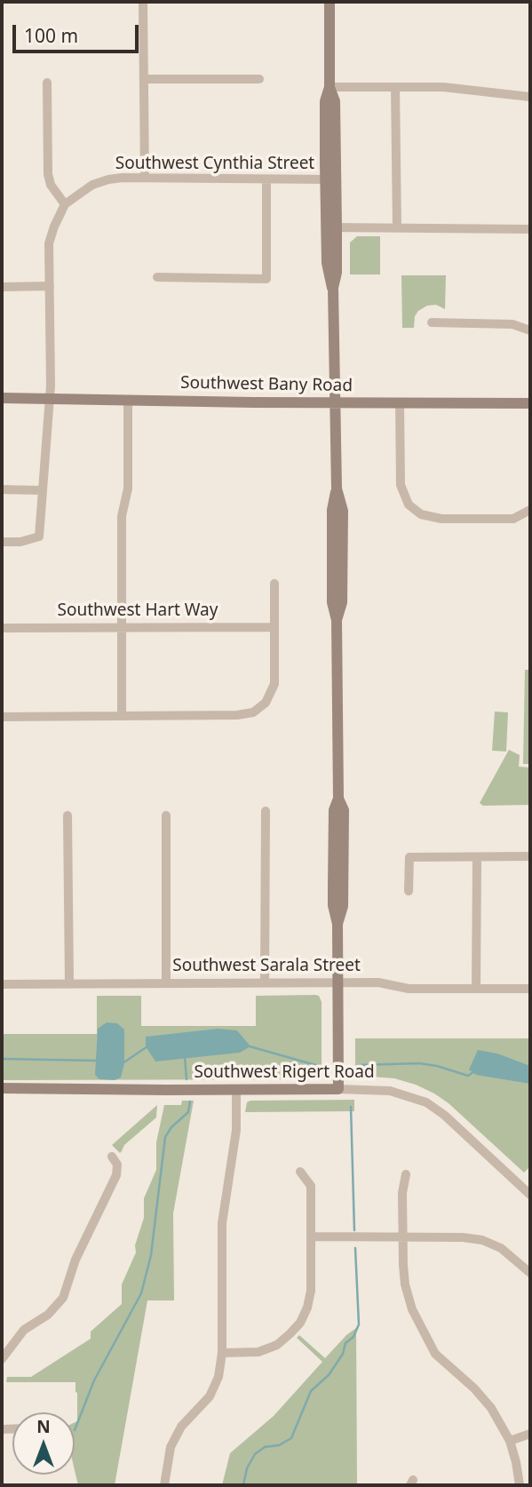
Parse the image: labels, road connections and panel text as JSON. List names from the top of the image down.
{
  "streets": {
    "main road": ["Southwest Bany Road", "Southwest Rigert Road"],
    "street": ["Southwest Cynthia Street", "Southwest Hart Way", "Southwest Sarala Street"]
  },
  "scale_bar": "100 m",
  "north": "top"
}
